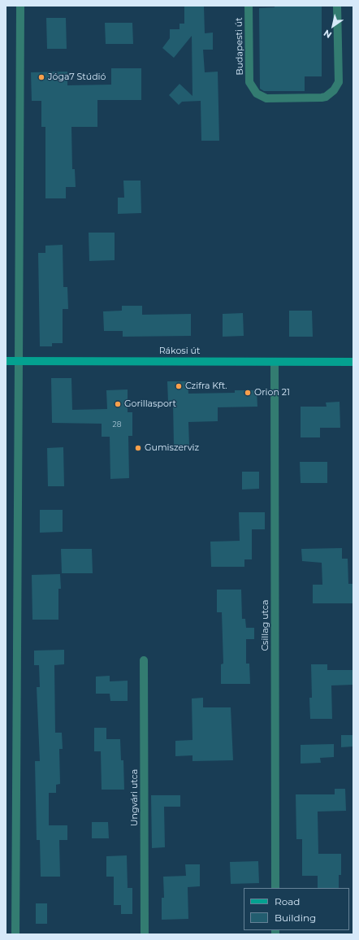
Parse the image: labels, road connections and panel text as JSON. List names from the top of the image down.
{
  "streets": {
    "main road": ["Rákosi út"],
    "street": ["Budapesti út", "Csillag utca", "Ungvári utca"]
  },
  "crossings": [
    ["Rákosi út", "Csillag utca"]
  ],
  "places": [
    "Jóga7 Stúdió",
    "Czifra Kft.",
    "Orion 21",
    "Gorillasport",
    "Gumiszerviz"
  ],
  "house_numbers": ["28"],
  "legend": ["Road", "Building"],
  "north": "bottom left"
}
